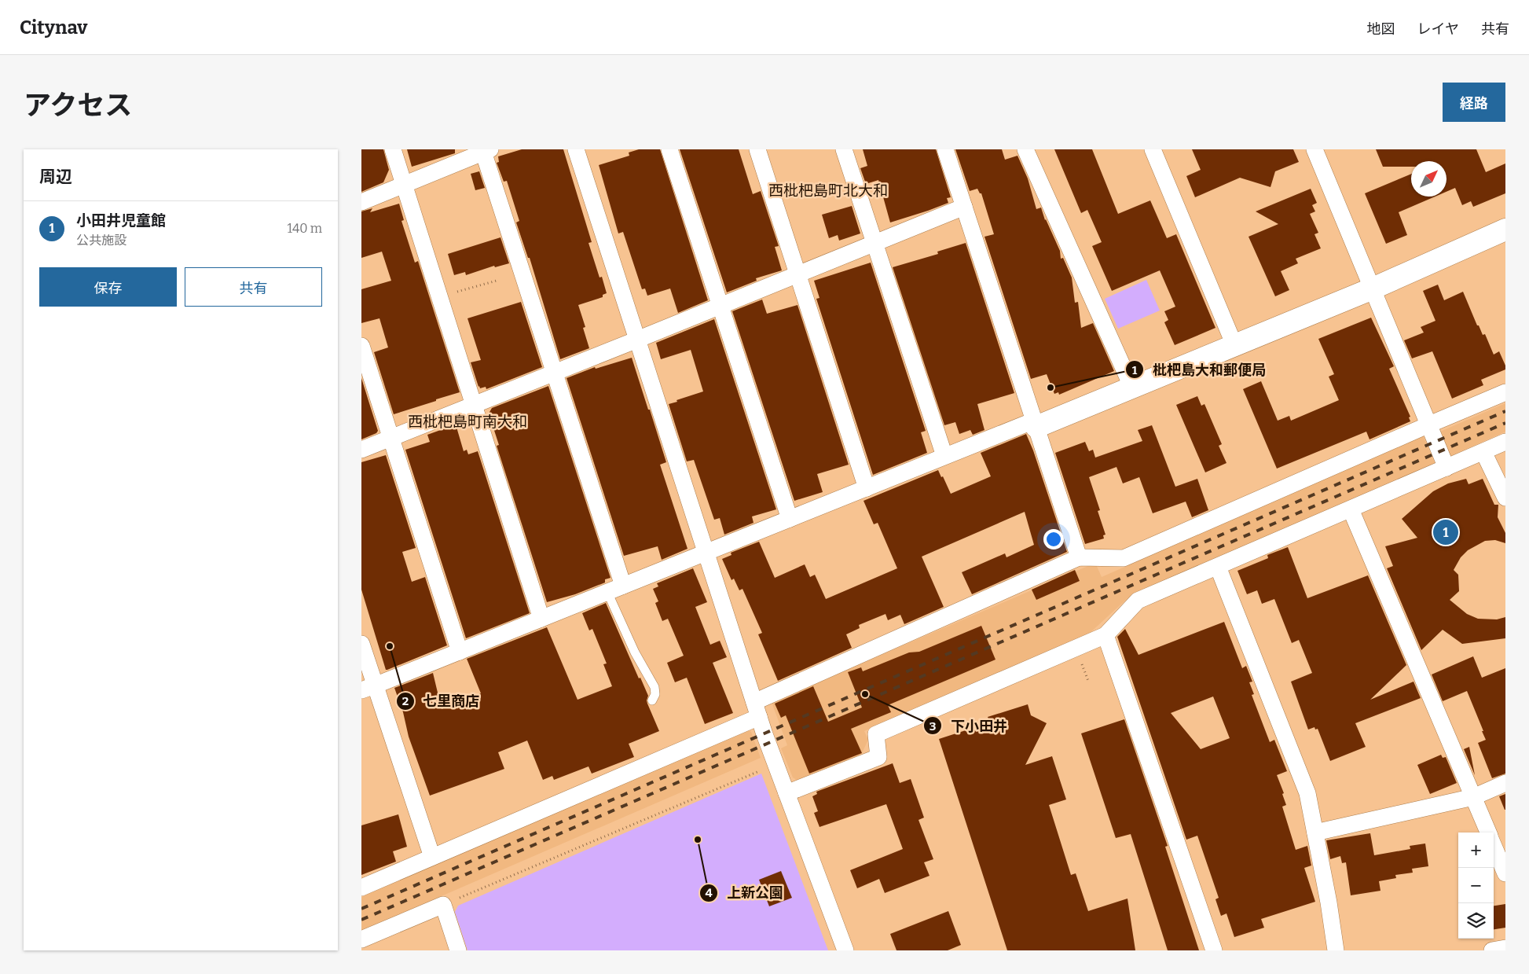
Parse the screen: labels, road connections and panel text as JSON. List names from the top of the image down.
{
  "districts": ["西枇杷島町北大和", "西枇杷島町南大和"],
  "places": [
    "枇杷島大和郵便局",
    "七里商店",
    "下小田井",
    "上新公園"
  ],
  "north": "top right",
  "page": {
    "header": "Citynav",
    "nav": ["地図", "レイヤ", "共有"],
    "title": "アクセス",
    "buttons": [
      "経路",
      ["保存", "共有"]
    ],
    "heading": "周辺",
    "list": [
      {
        "mark": "1",
        "name": "小田井児童館",
        "note": "公共施設",
        "value": "140 m"
      }
    ],
    "pins": "1",
    "map_buttons": ["+", "−"]
  }
}
